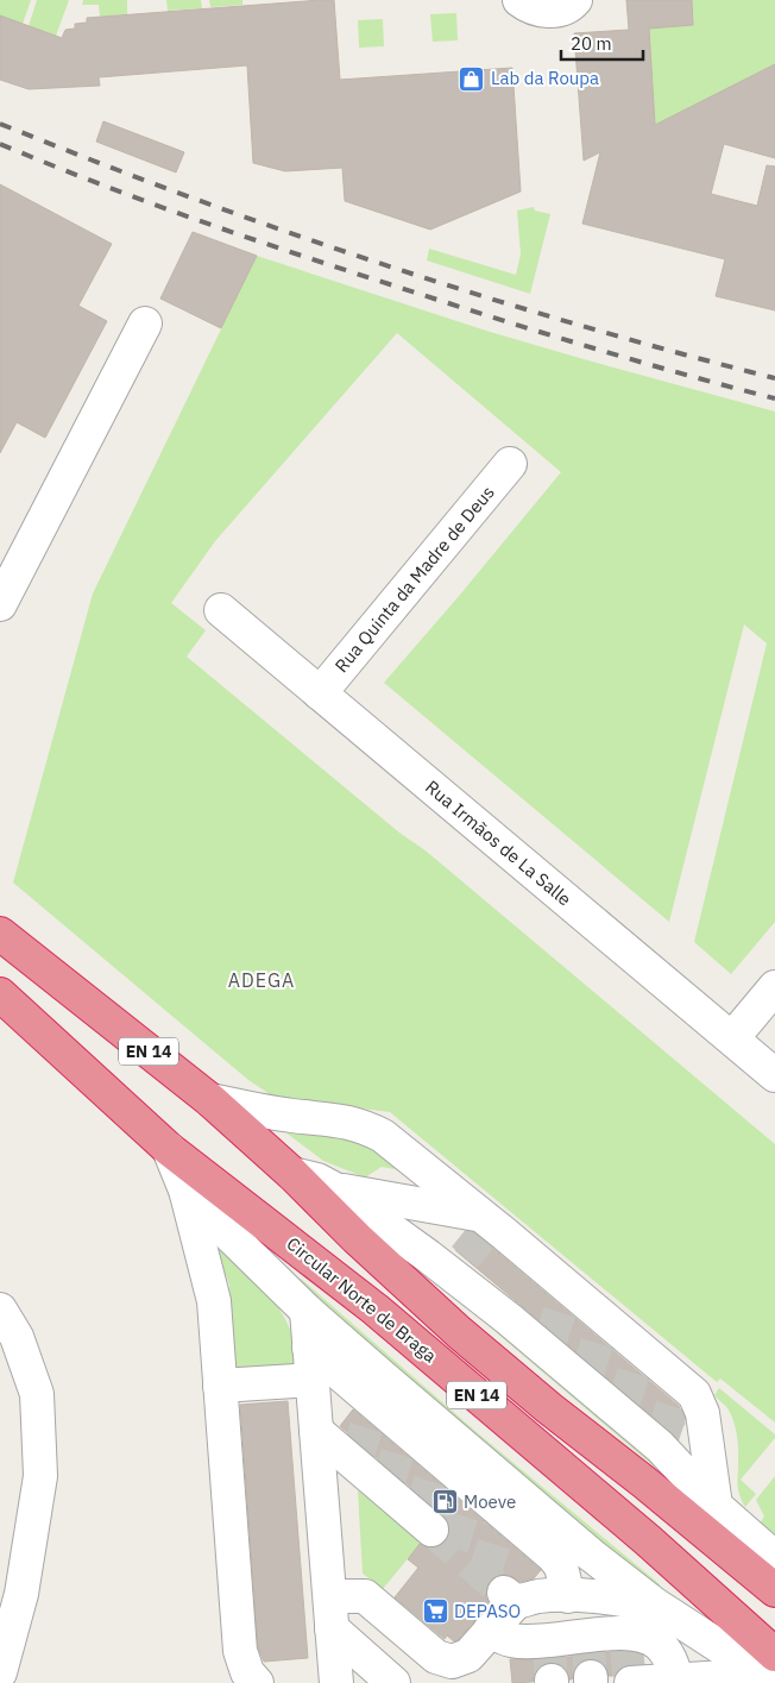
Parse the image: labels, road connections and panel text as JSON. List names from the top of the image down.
{
  "streets": {
    "highway": ["EN 14", "Circular Norte de Braga"],
    "street": ["Rua Quinta da Madre de Deus", "Rua Irmãos de La Salle"]
  },
  "crossings": [
    ["Rua Quinta da Madre de Deus", "Rua Irmãos de La Salle"]
  ],
  "districts": ["ADEGA"],
  "places": {
    "shop": ["Lab da Roupa"],
    "fuel station": ["Moeve"],
    "supermarket": ["DEPASO"]
  },
  "scale_bar": "20 m"
}
